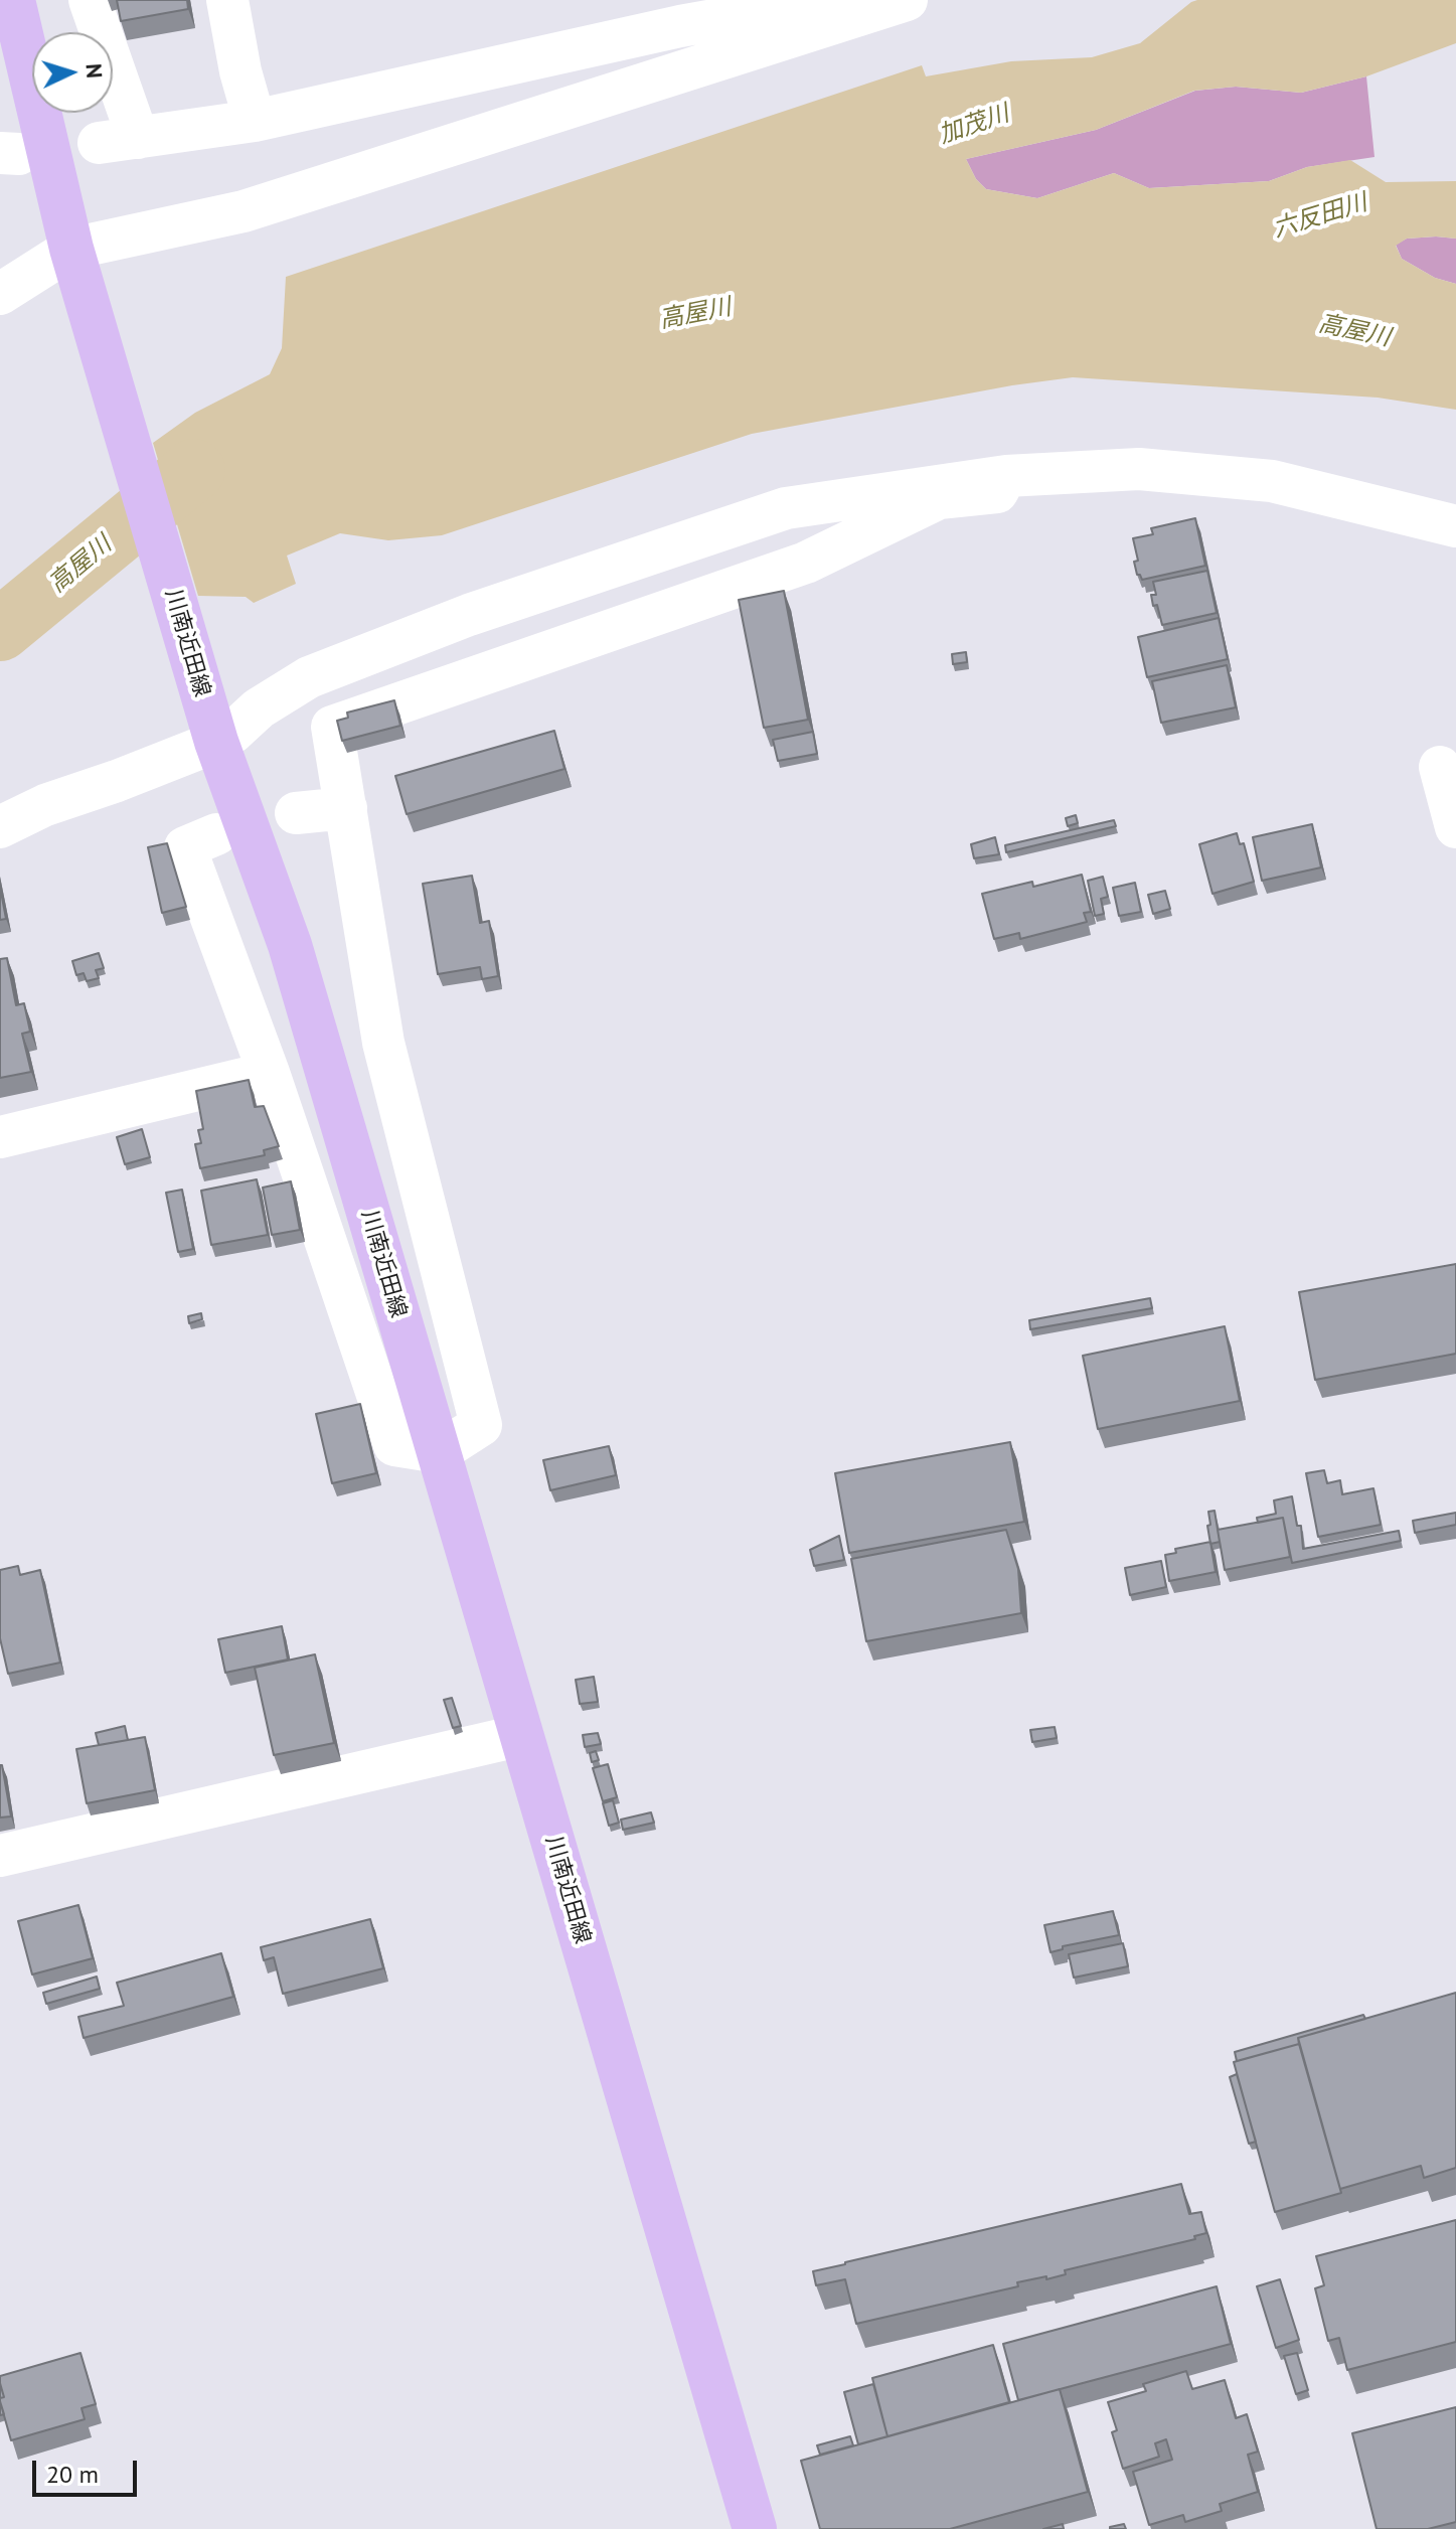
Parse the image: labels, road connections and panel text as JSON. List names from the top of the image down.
{
  "streets": {
    "main road": ["川南近田線"]
  },
  "water": ["加茂川", "六反田川", "高屋川"],
  "scale_bar": "20 m",
  "north": "right"
}
